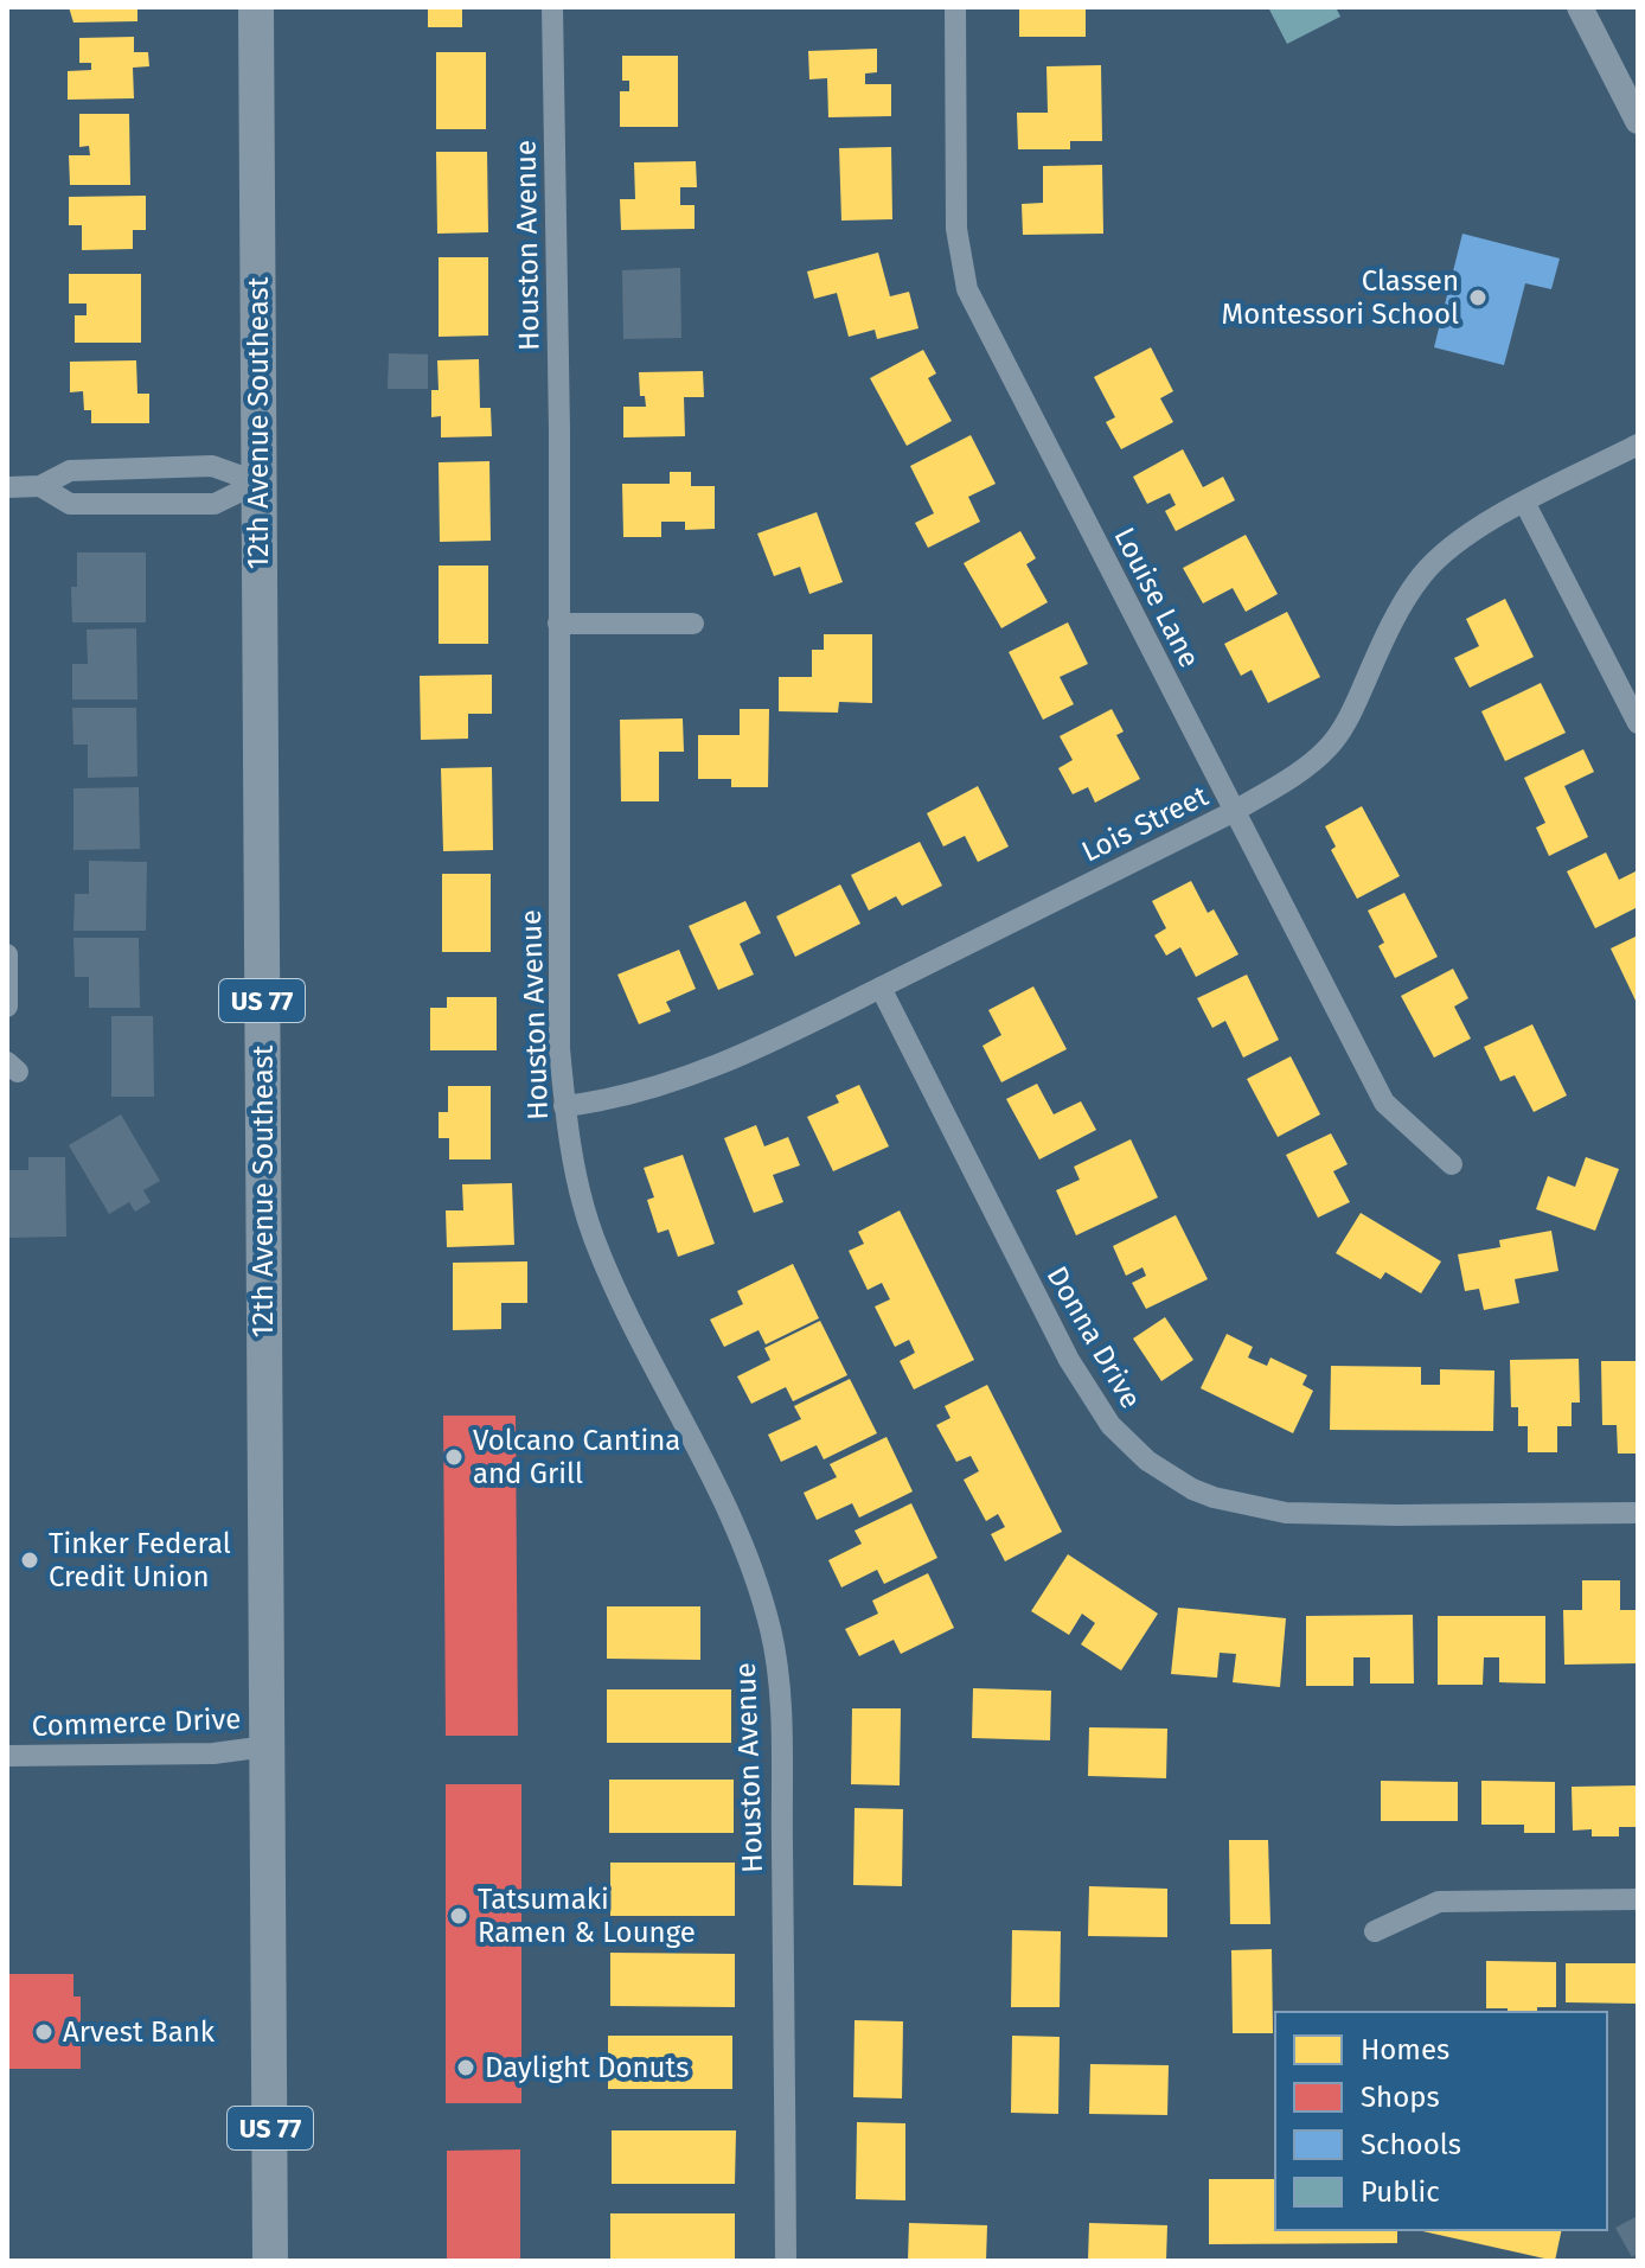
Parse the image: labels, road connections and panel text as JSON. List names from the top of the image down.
{
  "streets": {
    "main road": ["12th Avenue Southeast", "US 77"],
    "street": [
      "Houston Avenue",
      "Louise Lane",
      "Lois Street",
      "Donna Drive",
      "Commerce Drive"
    ]
  },
  "crossings": [
    ["Houston Avenue", "Lois Street"],
    ["12th Avenue Southeast", "Commerce Drive"],
    ["Louise Lane", "Lois Street"],
    ["Lois Street", "Donna Drive"]
  ],
  "places": [
    "Classen Montessori School",
    "Volcano Cantina and Grill",
    "Tinker Federal Credit Union",
    "Tatsumaki Ramen & Lounge",
    "Arvest Bank",
    "Daylight Donuts"
  ],
  "legend": [
    "Homes",
    "Shops",
    "Schools",
    "Public"
  ]
}
